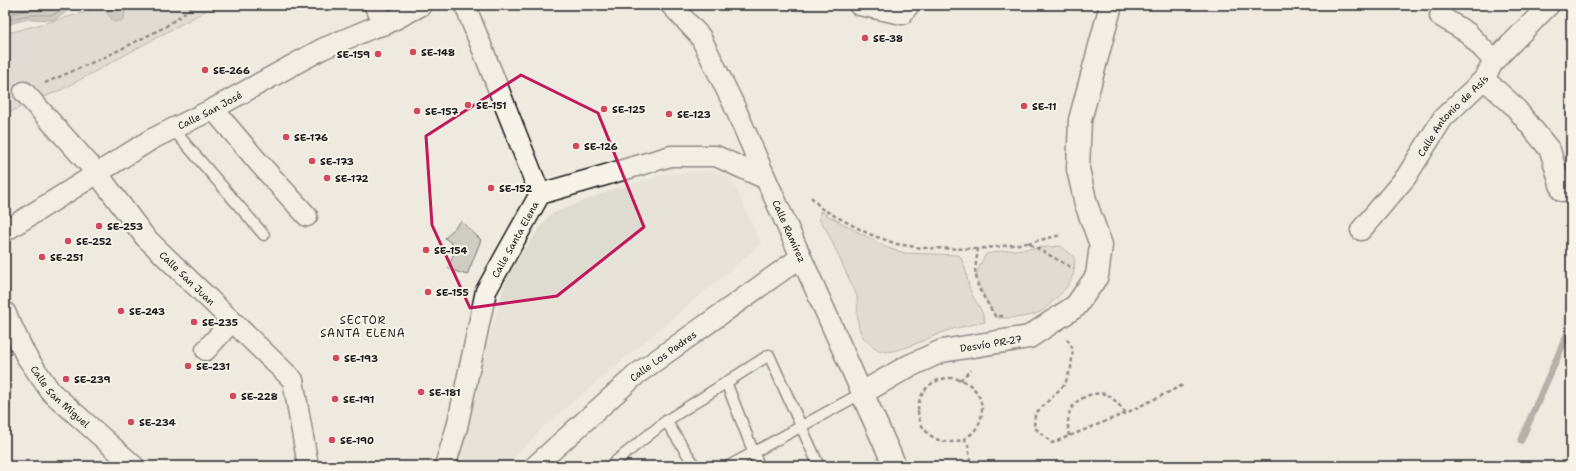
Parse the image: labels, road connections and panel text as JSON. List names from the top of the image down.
{
  "streets": {
    "street": [
      "Calle San José",
      "Calle Antonio de Asís",
      "Calle Ramírez",
      "Calle Santa Elena",
      "Calle San Juan",
      "Desvío PR-27",
      "Calle Los Padres",
      "Calle San Miguel"
    ]
  },
  "crossings": [
    ["Calle San José", "Calle San Juan"],
    ["Calle Ramírez", "Calle Santa Elena"],
    ["Calle Ramírez", "Desvío PR-27"],
    ["Calle Ramírez", "Calle Los Padres"]
  ],
  "districts": ["SECTOR SANTA ELENA"],
  "places": [
    "SE-38",
    "SE-148",
    "SE-159",
    "SE-266",
    "SE-151",
    "SE-11",
    "SE-125",
    "SE-157",
    "SE-123",
    "SE-176",
    "SE-126",
    "SE-173",
    "SE-172",
    "SE-152",
    "SE-253",
    "SE-252",
    "SE-154",
    "SE-251",
    "SE-155",
    "SE-243",
    "SE-235",
    "SE-193",
    "SE-231",
    "SE-239",
    "SE-181",
    "SE-228",
    "SE-191",
    "SE-234",
    "SE-190"
  ]
}
